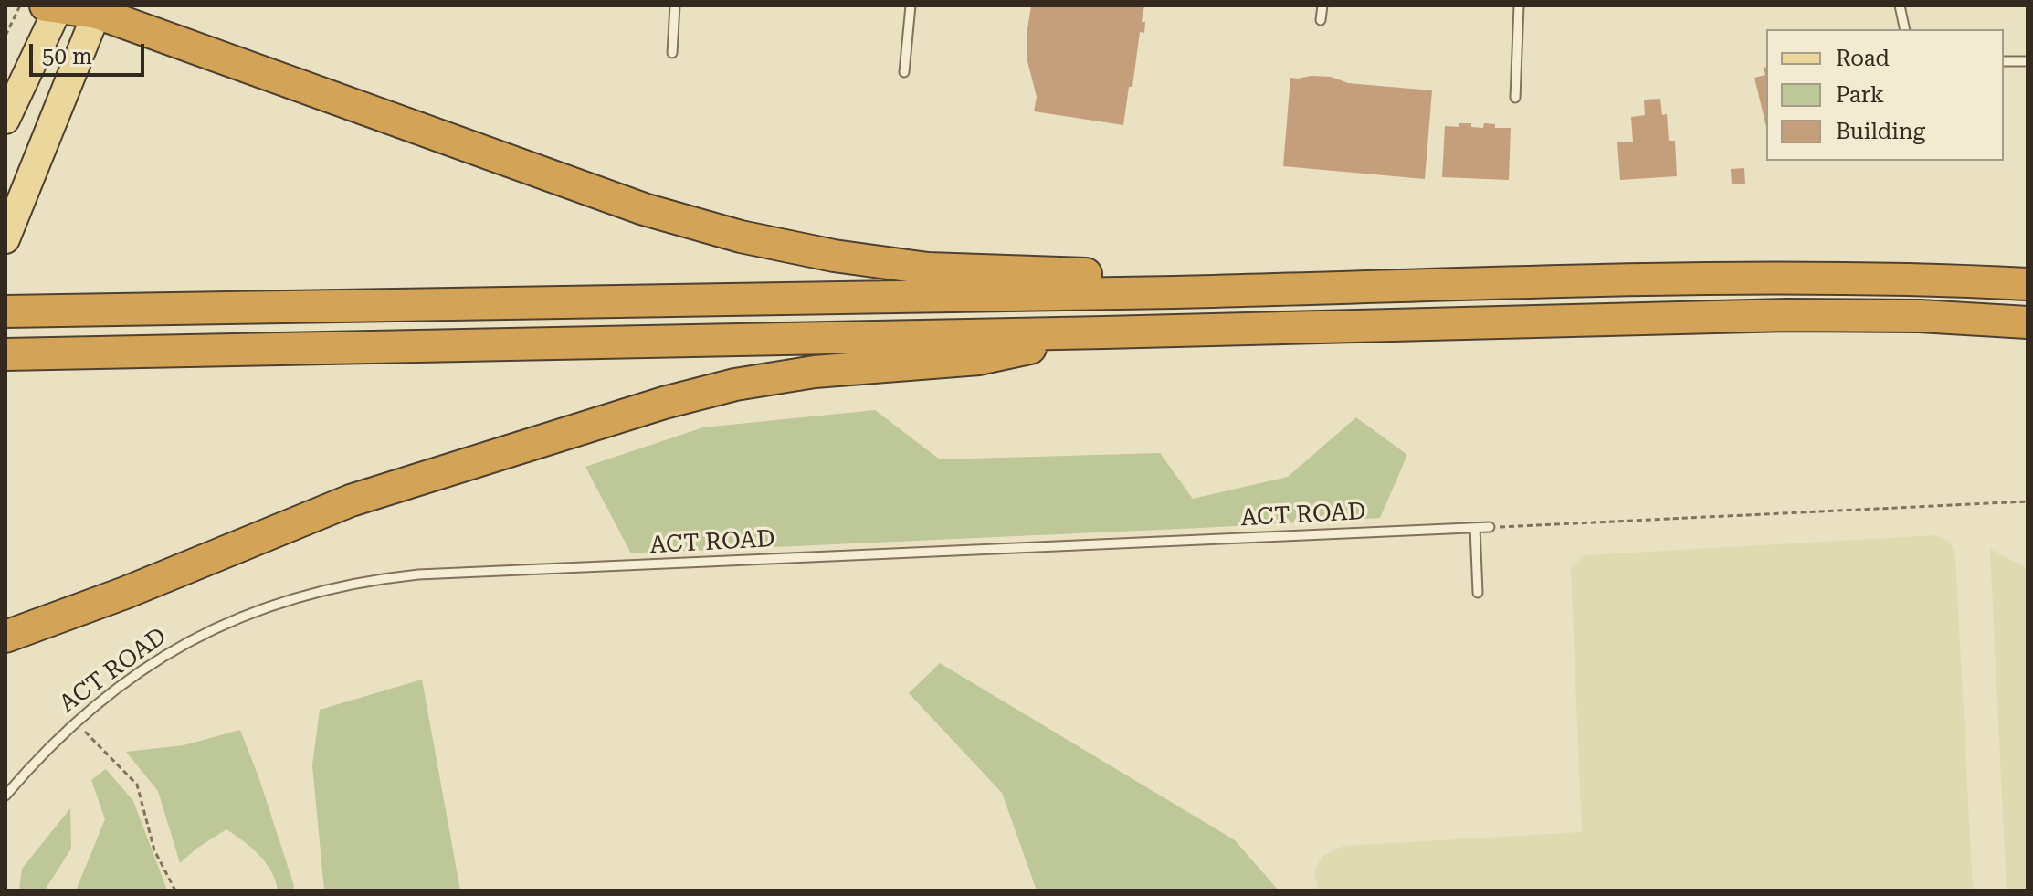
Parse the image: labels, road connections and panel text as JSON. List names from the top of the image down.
{
  "streets": {
    "lane": ["ACT ROAD"]
  },
  "legend": ["Road", "Park", "Building"],
  "scale_bar": "50 m"
}
